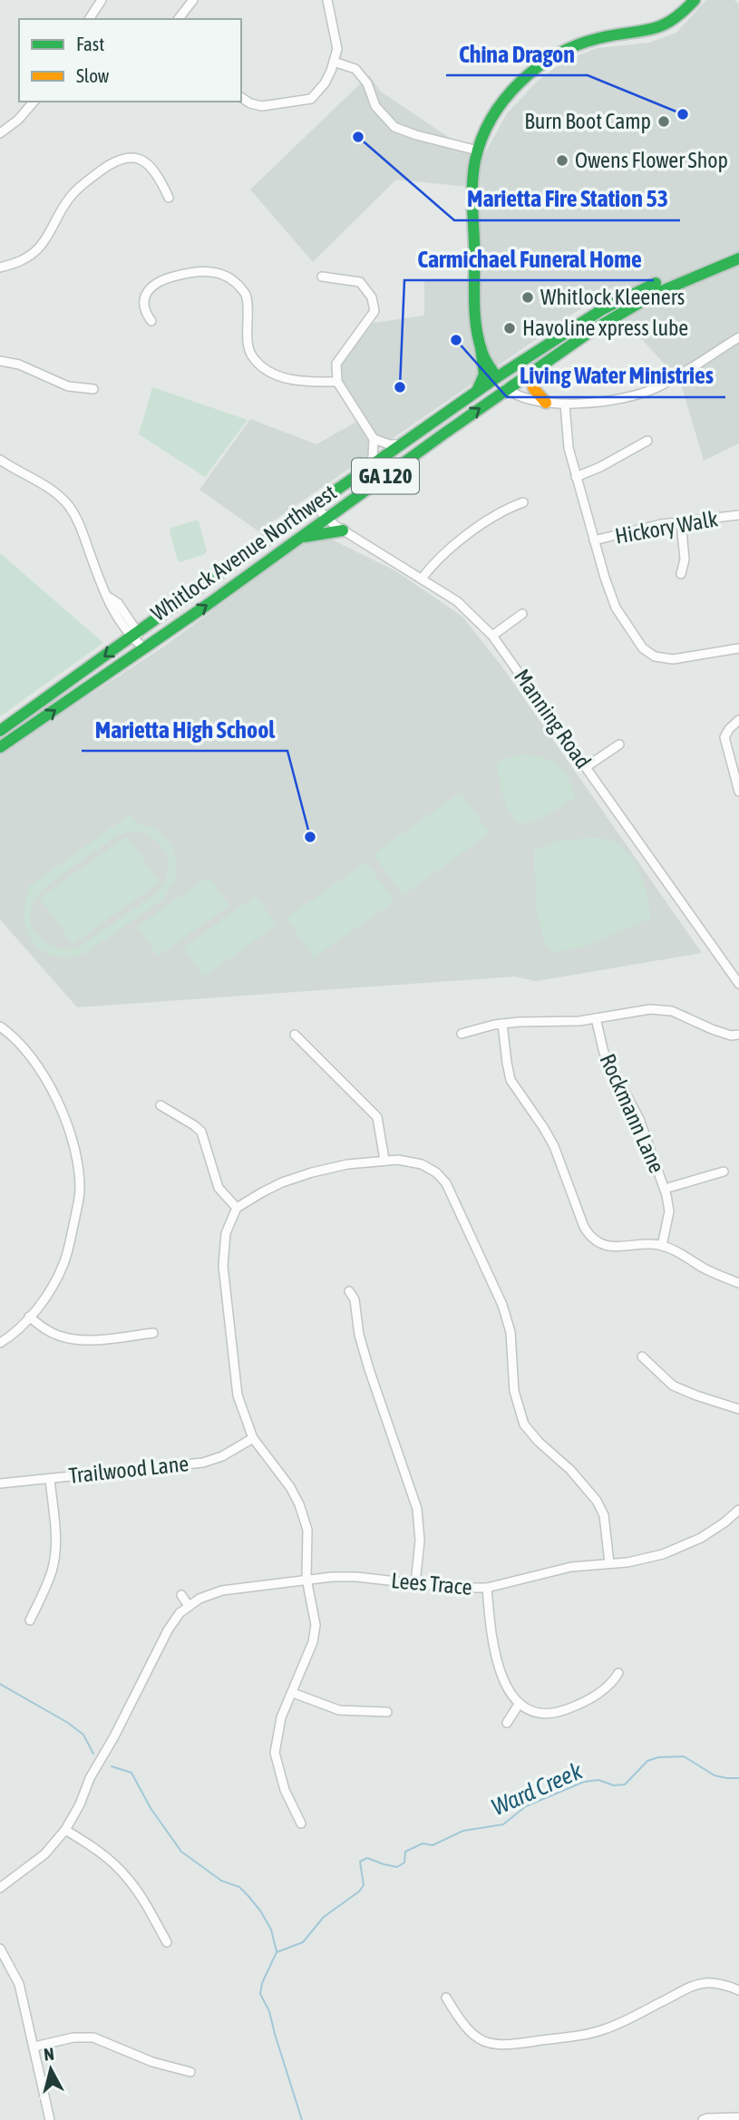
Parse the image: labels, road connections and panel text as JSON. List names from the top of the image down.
{
  "streets": {
    "main road": ["GA 120", "Whitlock Avenue Northwest"],
    "street": [
      "Hickory Walk",
      "Manning Road",
      "Rockmann Lane",
      "Trailwood Lane",
      "Lees Trace"
    ]
  },
  "crossings": [
    ["Whitlock Avenue Northwest", "Manning Road"]
  ],
  "water": ["Ward Creek"],
  "places": [
    "China Dragon",
    "Burn Boot Camp",
    "Marietta Fire Station 53",
    "Owens Flower Shop",
    "Whitlock Kleeners",
    "Havoline xpress lube",
    "Living Water Ministries",
    "Carmichael Funeral Home",
    "Marietta High School"
  ],
  "legend": ["Fast", "Slow"],
  "north": "top"
}
